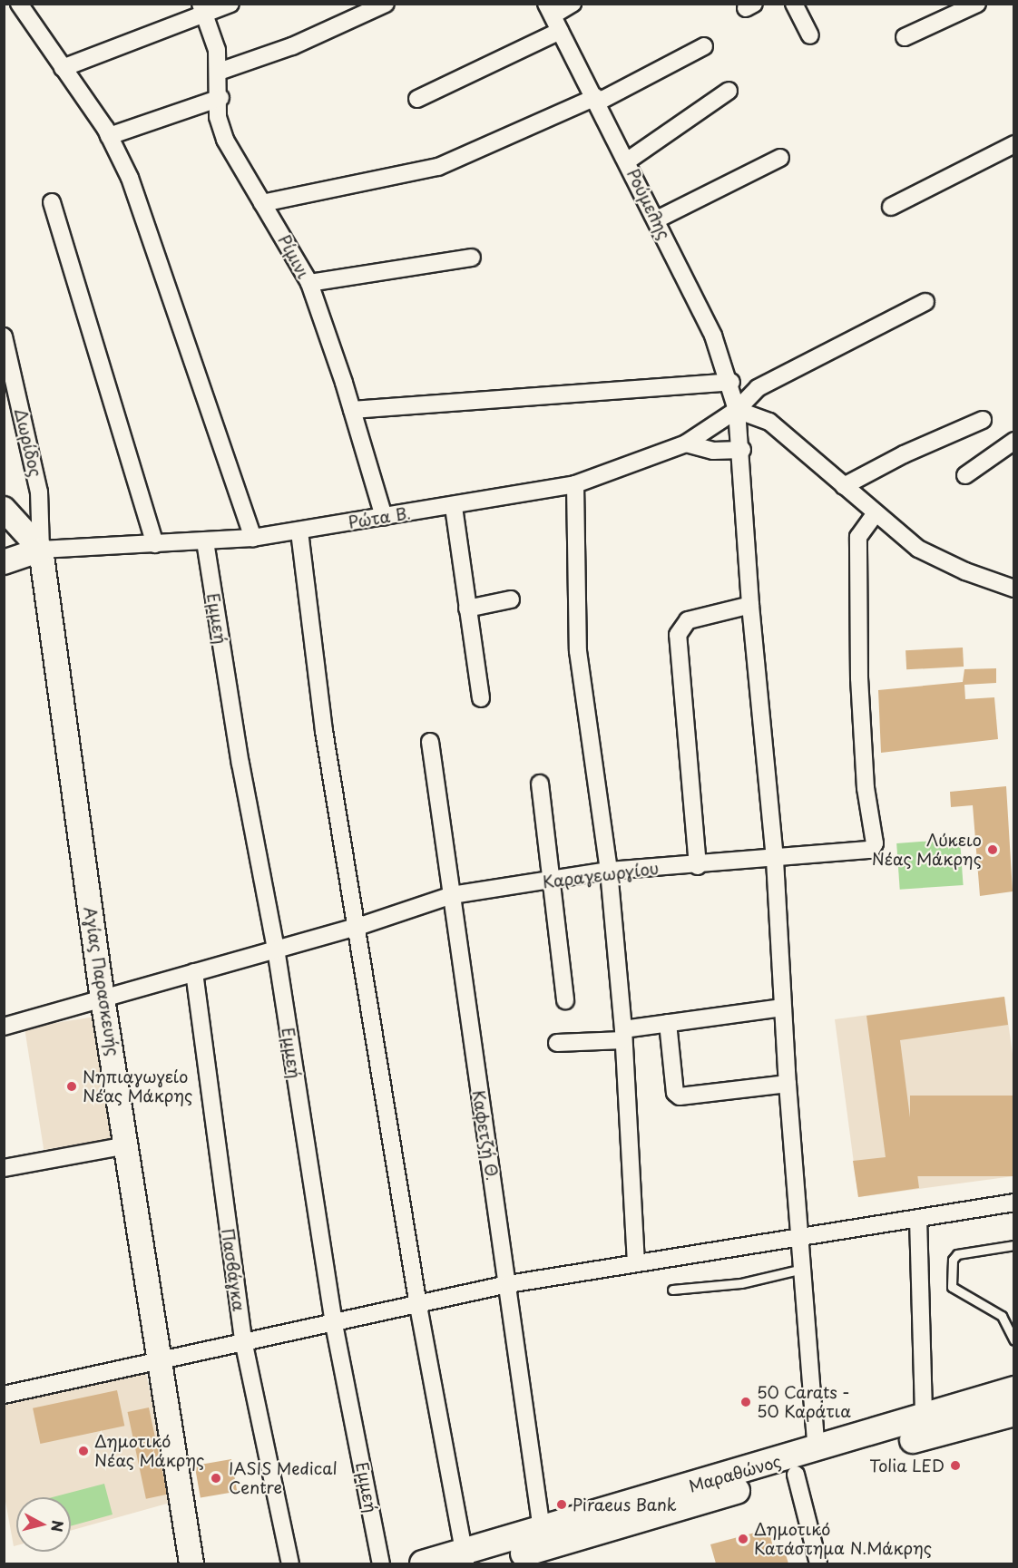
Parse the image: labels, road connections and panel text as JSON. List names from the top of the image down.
{
  "streets": {
    "main road": ["Μαραθώνος"],
    "street": [
      "Ρούμελης",
      "Ρίμινι",
      "Δωρίδος",
      "Ρώτα Β.",
      "Εμμεή",
      "Καραγεωργίου",
      "Αγίας Παρασκευής",
      "Καφετζή Θ.",
      "Πασβάγκα"
    ]
  },
  "crossings": [
    ["Ρούμελης", "Ρώτα Β."],
    ["Ρούμελης", "Καραγεωργίου"],
    ["Ρούμελης", "Μαραθώνος"],
    ["Ρίμινι", "Ρώτα Β."],
    ["Δωρίδος", "Ρώτα Β."],
    ["Δωρίδος", "Αγίας Παρασκευής"],
    ["Ρώτα Β.", "Εμμεή"],
    ["Ρώτα Β.", "Αγίας Παρασκευής"],
    ["Εμμεή", "Καραγεωργίου"],
    ["Καραγεωργίου", "Αγίας Παρασκευής"],
    ["Καραγεωργίου", "Καφετζή Θ."],
    ["Καραγεωργίου", "Πασβάγκα"],
    ["Καφετζή Θ.", "Μαραθώνος"]
  ],
  "places": [
    "Λύκειο Νέας Μάκρης",
    "Νηπιαγωγείο Νέας Μάκρης",
    "50 Carats - 50 Καράτια",
    "Δημοτικό Νέας Μάκρης",
    "Tolia LED",
    "IASIS Medical Centre",
    "Piraeus Bank",
    "Δημοτικό Κατάστημα Ν.Μάκρης"
  ],
  "north": "right"
}
